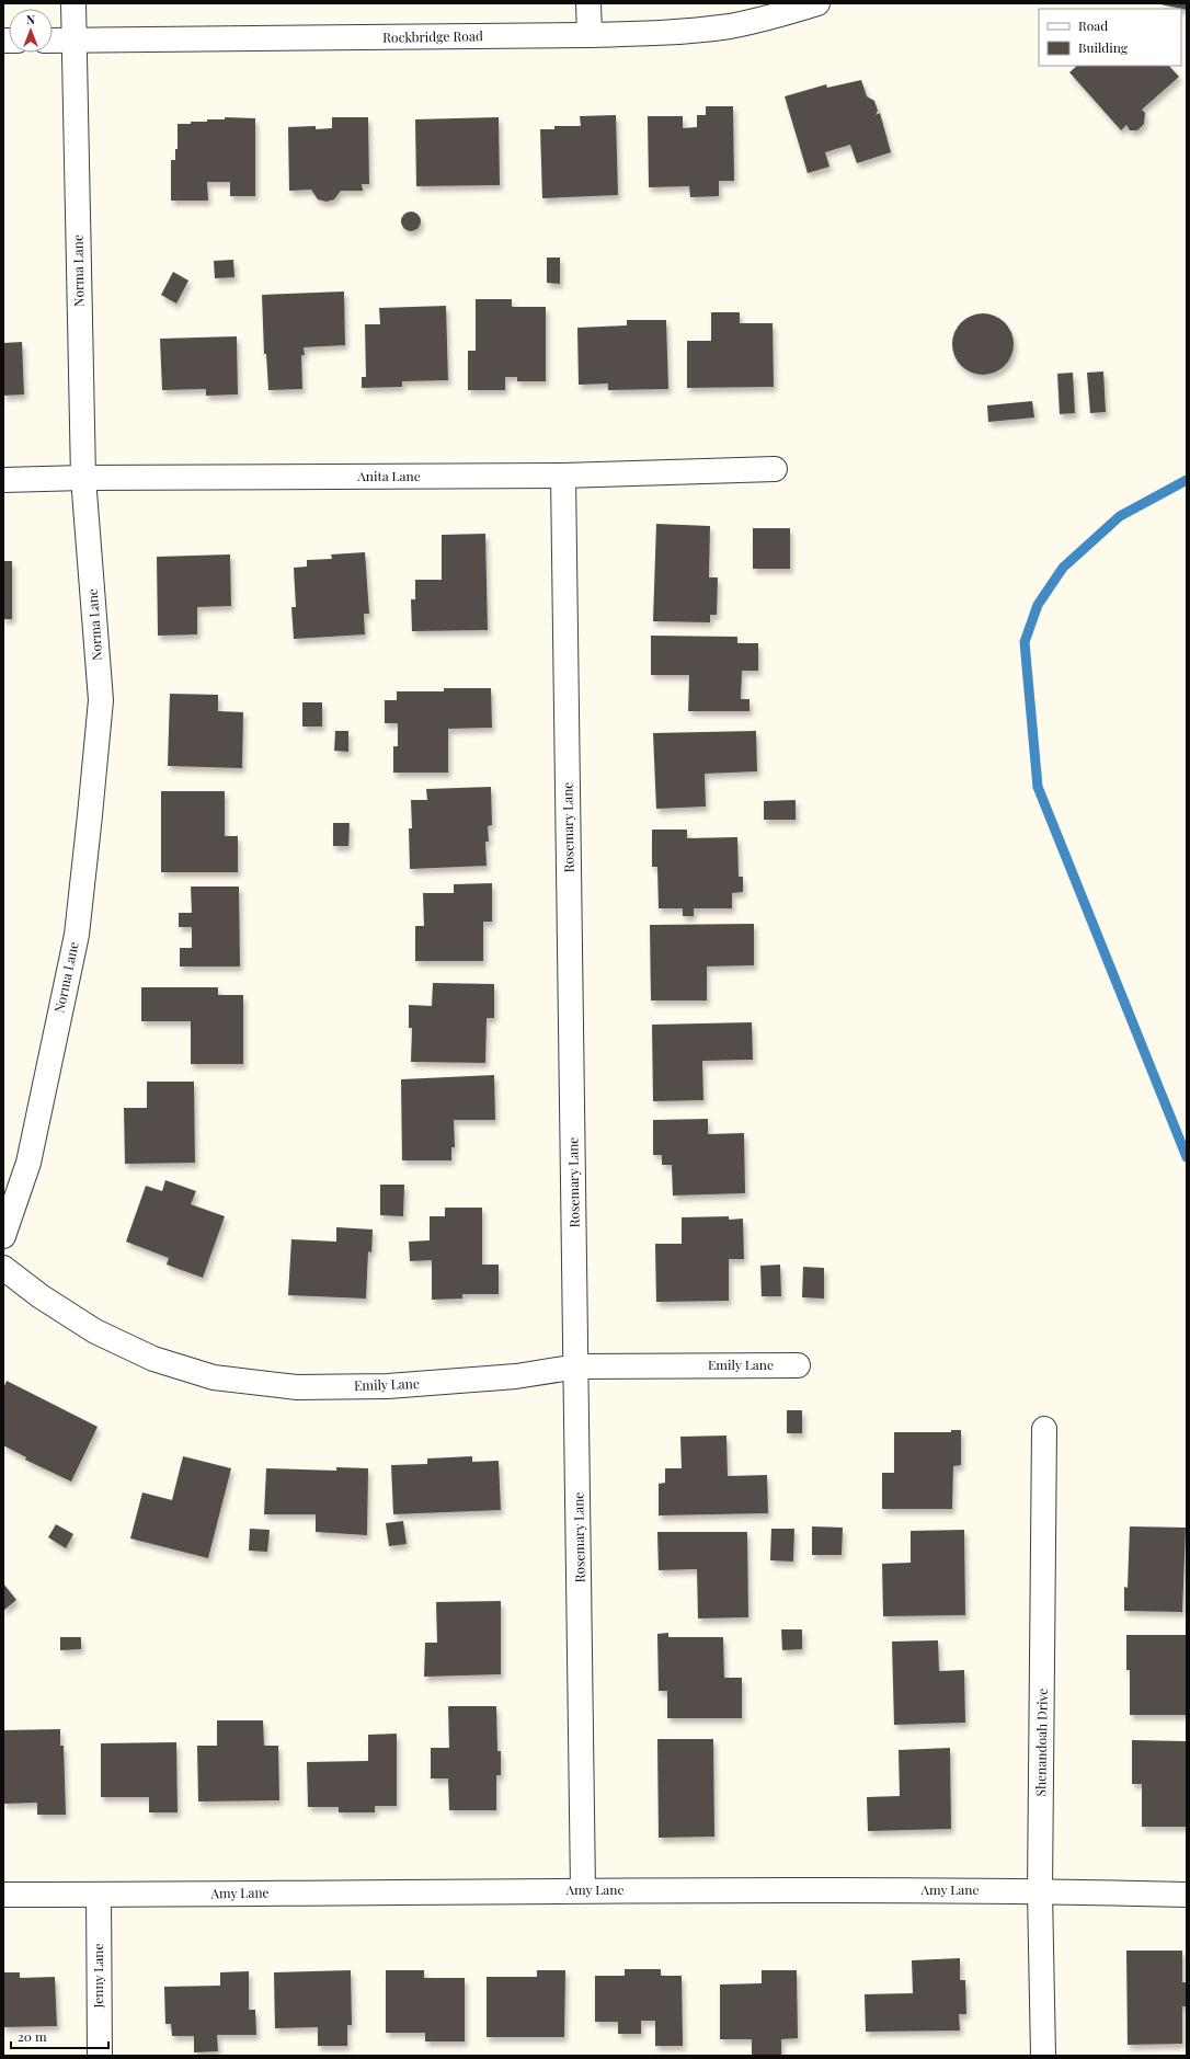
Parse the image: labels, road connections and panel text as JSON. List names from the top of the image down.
{
  "streets": {
    "street": [
      "Rockbridge Road",
      "Norma Lane",
      "Anita Lane",
      "Rosemary Lane",
      "Emily Lane",
      "Shenandoah Drive",
      "Amy Lane",
      "Jenny Lane"
    ]
  },
  "crossings": [
    ["Rockbridge Road", "Norma Lane"],
    ["Norma Lane", "Anita Lane"],
    ["Anita Lane", "Rosemary Lane"],
    ["Rosemary Lane", "Emily Lane"],
    ["Rosemary Lane", "Amy Lane"],
    ["Shenandoah Drive", "Amy Lane"],
    ["Amy Lane", "Jenny Lane"]
  ],
  "legend": ["Road", "Building"],
  "scale_bar": "20 m",
  "north": "top"
}
